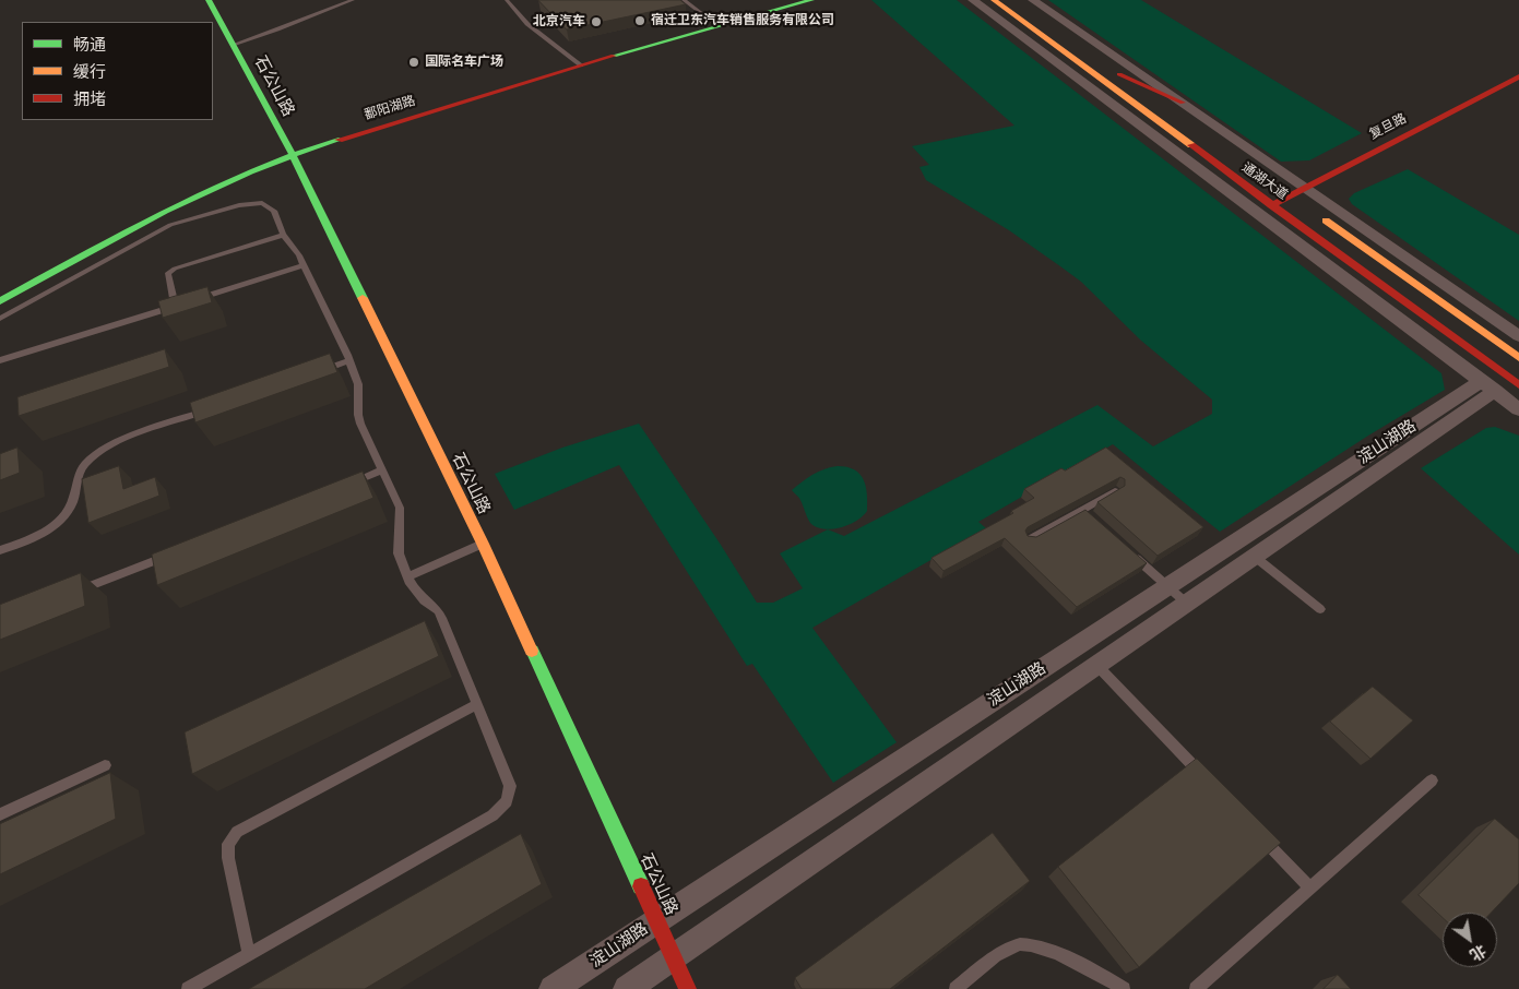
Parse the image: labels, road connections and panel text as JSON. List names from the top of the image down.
{
  "streets": {
    "street": [
      "石公山路",
      "鄱阳湖路",
      "复旦路",
      "通湖大道",
      "淀山湖路"
    ]
  },
  "crossings": [
    ["石公山路", "鄱阳湖路"],
    ["石公山路", "淀山湖路"],
    ["复旦路", "通湖大道"]
  ],
  "places": ["宿迁卫东汽车销售服务有限公司", "北京汽车", "国际名车广场"],
  "legend": ["畅通", "缓行", "拥堵"],
  "north": "bottom right"
}
